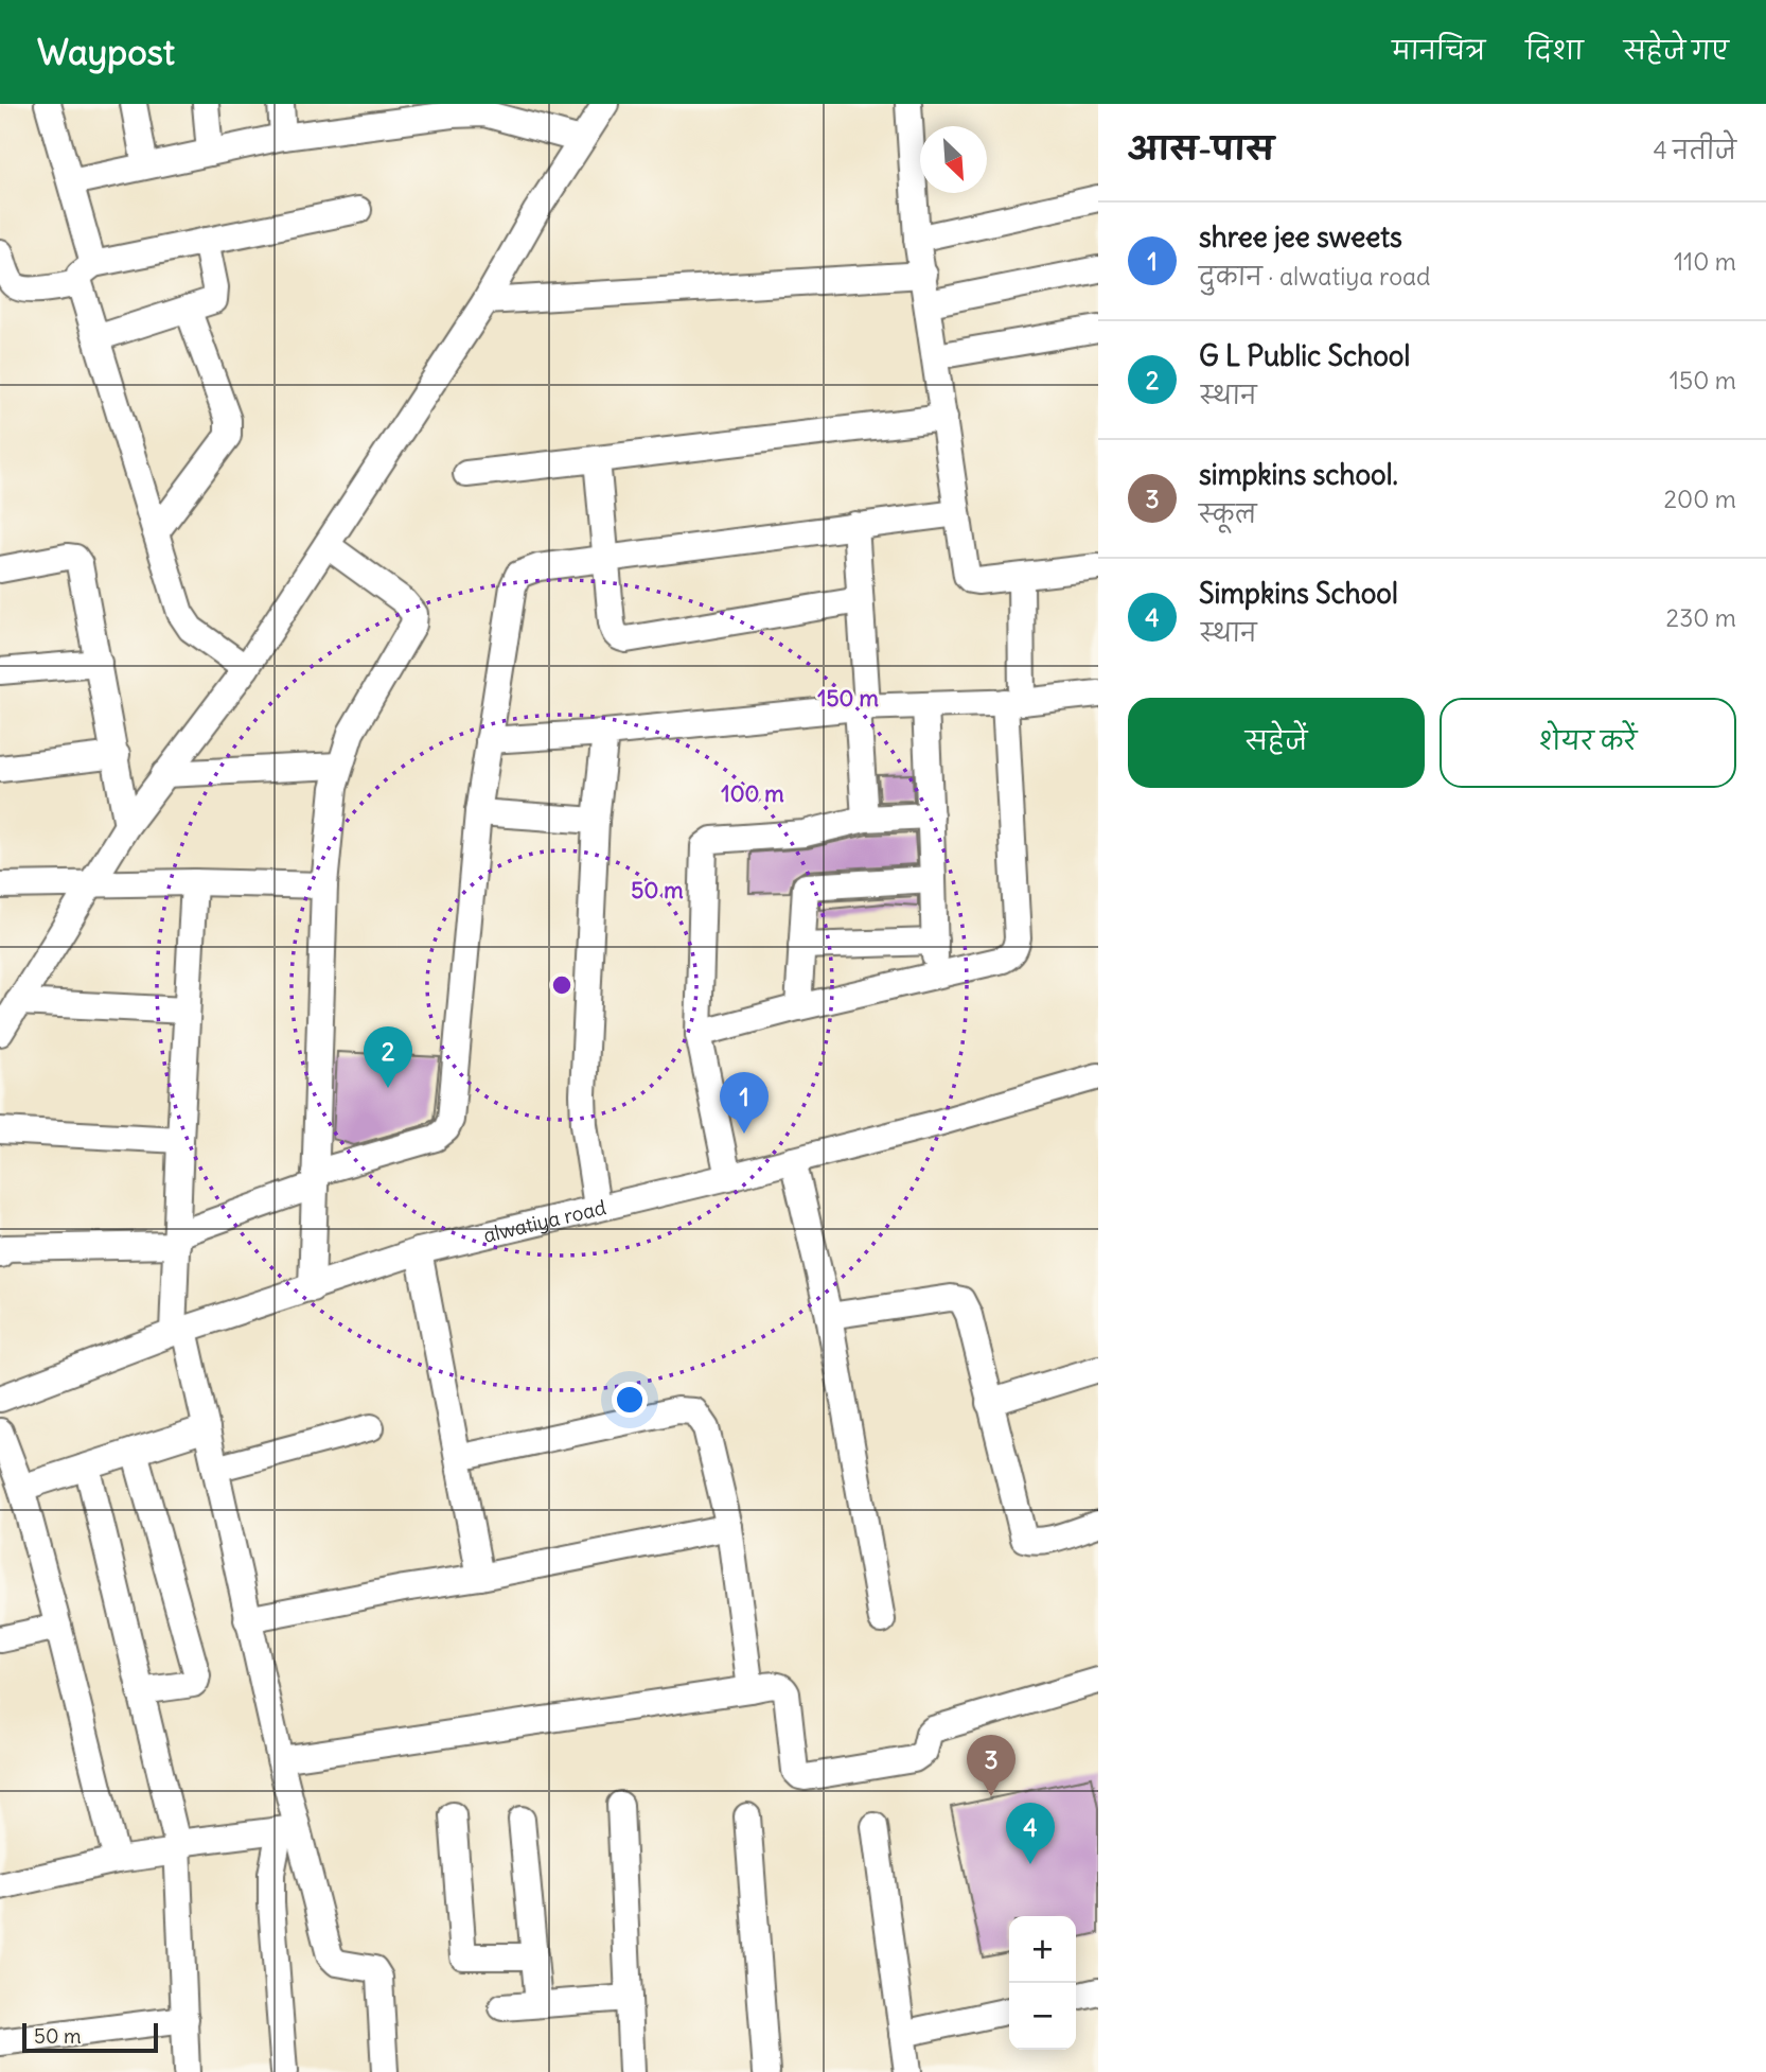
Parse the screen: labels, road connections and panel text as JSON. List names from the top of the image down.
{
  "streets": {
    "street": ["alwatiya road"]
  },
  "scale_bar": "50 m",
  "north": "bottom right",
  "page": {
    "header": "Waypost",
    "nav": ["मानचित्र", "दिशा", "सहेजे गए"],
    "heading": ["आस-पास", "4 नतीजे"],
    "list": [
      {
        "mark": "1",
        "name": "shree jee sweets",
        "note": "दुकान · alwatiya road",
        "value": "110 m"
      },
      {
        "mark": "2",
        "name": "G L Public School",
        "note": "स्थान",
        "value": "150 m"
      },
      {
        "mark": "3",
        "name": "simpkins school.",
        "note": "स्कूल",
        "value": "200 m"
      },
      {
        "mark": "4",
        "name": "Simpkins School",
        "note": "स्थान",
        "value": "230 m"
      }
    ],
    "buttons": ["सहेजें", "शेयर करें"],
    "pins": [
      "2",
      "1",
      "3",
      "4"
    ],
    "map_buttons": ["+", "−"],
    "scale": "50 m"
  },
  "rings": ["150 m", "100 m", "50 m"]
}
